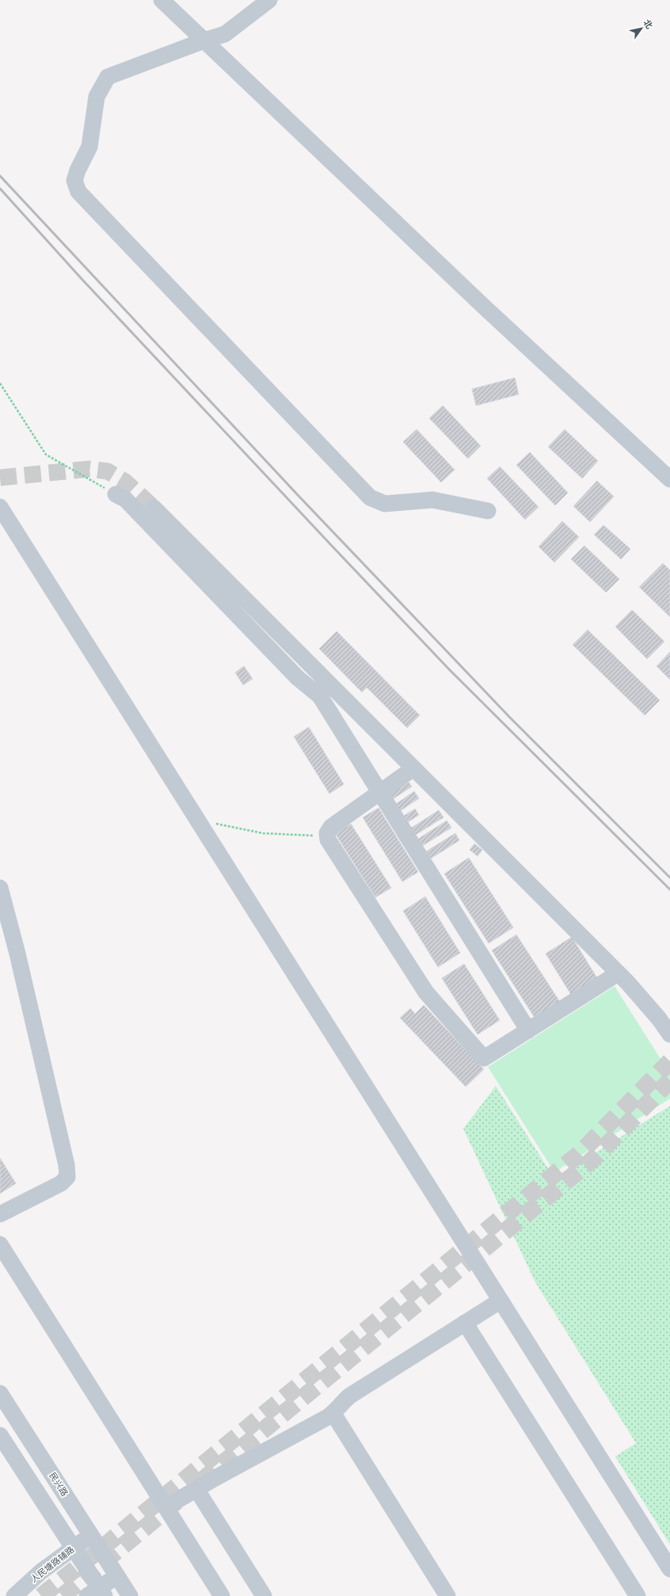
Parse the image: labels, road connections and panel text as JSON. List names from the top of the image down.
{
  "streets": {
    "street": ["民兴路", "人民塘路辅路"]
  },
  "crossings": [
    ["民兴路", "人民塘路辅路"]
  ],
  "north": "top right"
}
